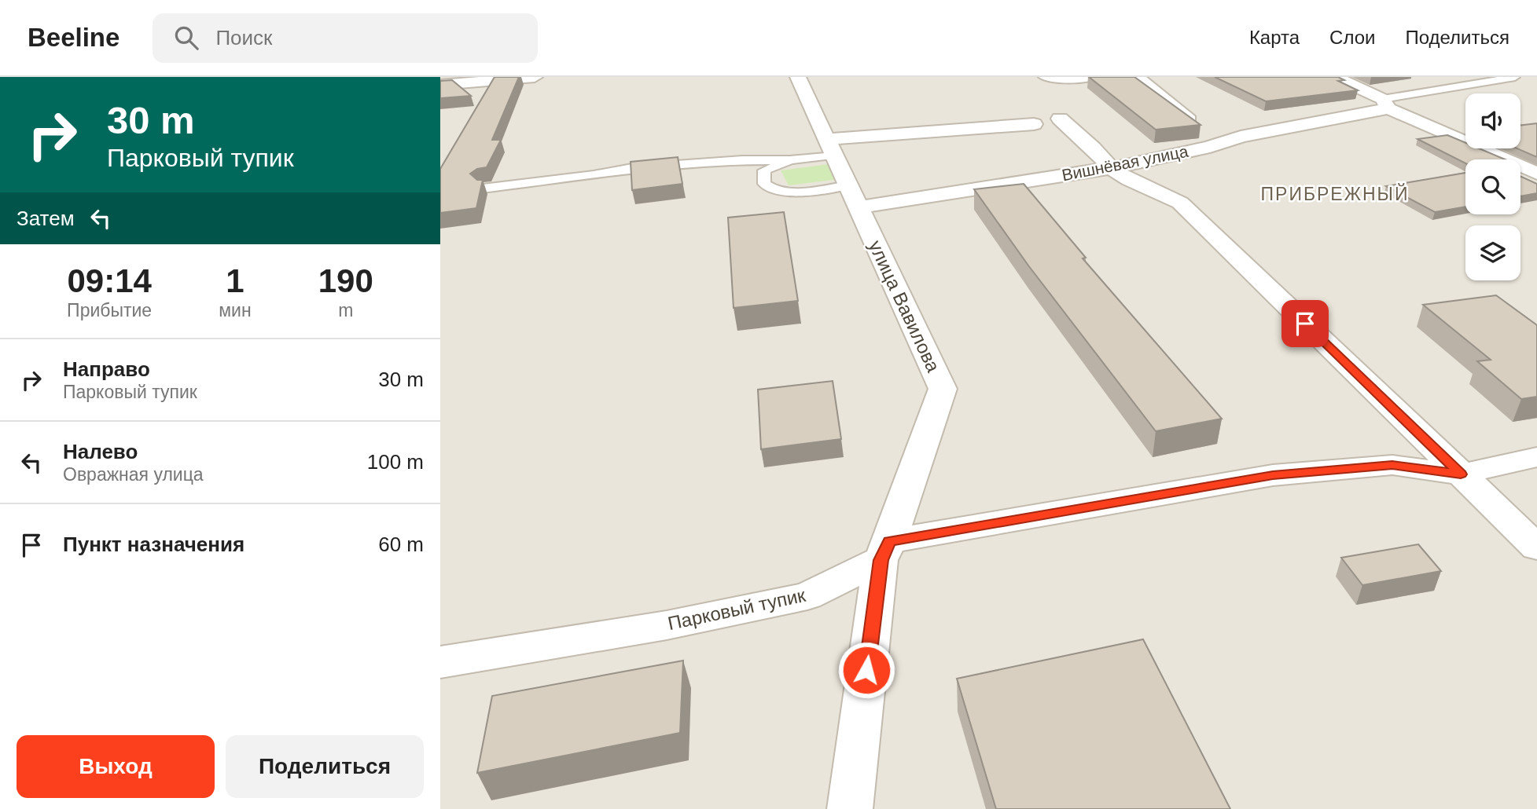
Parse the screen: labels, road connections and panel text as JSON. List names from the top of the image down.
{
  "streets": {
    "street": ["Вишнёвая улица", "улица Вавилова", "Парковый тупик"]
  },
  "crossings": [
    ["Вишнёвая улица", "улица Вавилова"],
    ["улица Вавилова", "Парковый тупик"]
  ],
  "districts": ["ПРИБРЕЖНЫЙ"],
  "page": {
    "header": "Beeline",
    "search": "Поиск",
    "nav": ["Карта", "Слои", "Поделиться"],
    "turn": ["30 m", "Парковый тупик"],
    "then": "Затем",
    "eta": [
      "09:14",
      "Прибытие",
      "1",
      "мин",
      "190",
      "m"
    ],
    "list": [
      {
        "name": "Направо",
        "note": "Парковый тупик",
        "value": "30 m"
      },
      {
        "name": "Налево",
        "note": "Овражная улица",
        "value": "100 m"
      },
      {
        "name": "Пункт назначения",
        "value": "60 m"
      }
    ],
    "buttons": ["Выход", "Поделиться"]
  }
}
